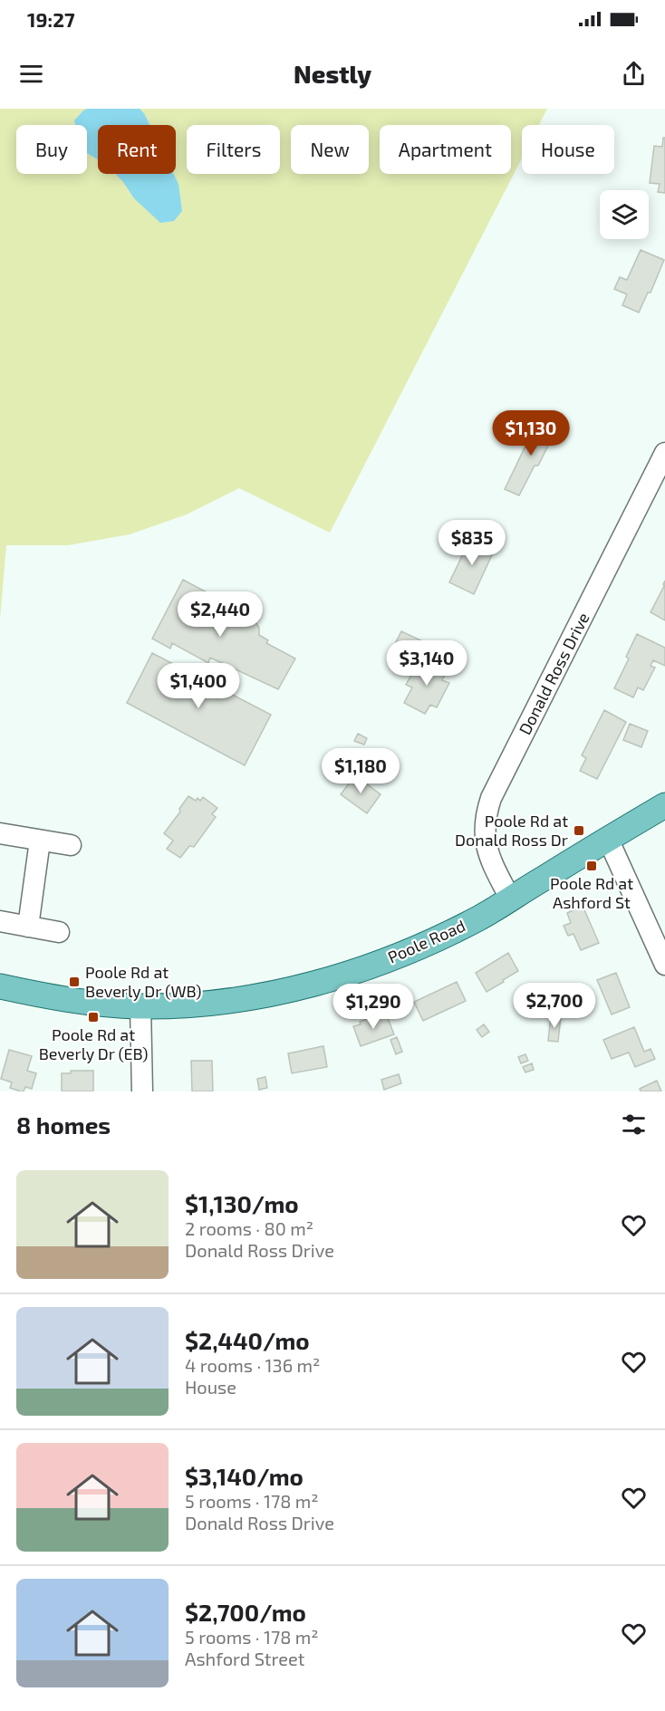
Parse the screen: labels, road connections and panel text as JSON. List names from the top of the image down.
{
  "streets": {
    "main road": ["Poole Road"],
    "street": ["Donald Ross Drive"]
  },
  "crossings": [
    ["Donald Ross Drive", "Poole Road"]
  ],
  "places": {
    "transit": [
      "Poole Rd at Donald Ross Dr",
      "Poole Rd at Ashford St",
      "Poole Rd at Beverly Dr (WB)",
      "Poole Rd at Beverly Dr (EB)"
    ]
  },
  "page": {
    "status": "19:27",
    "header": "Nestly",
    "chip": [
      "Buy",
      "Rent",
      "Filters",
      "New",
      "Apartment",
      "House"
    ],
    "price": [
      "$1,130",
      "$835",
      "$2,440",
      "$3,140",
      "$1,400",
      "$1,180",
      "$2,700",
      "$1,290"
    ],
    "heading": "8 homes",
    "list": [
      {
        "name": "$1,130/mo",
        "note": "2 rooms · 80 m² · Donald Ross Drive"
      },
      {
        "name": "$2,440/mo",
        "note": "4 rooms · 136 m² · House"
      },
      {
        "name": "$3,140/mo",
        "note": "5 rooms · 178 m² · Donald Ross Drive"
      },
      {
        "name": "$2,700/mo",
        "note": "5 rooms · 178 m² · Ashford Street"
      }
    ]
  }
}
